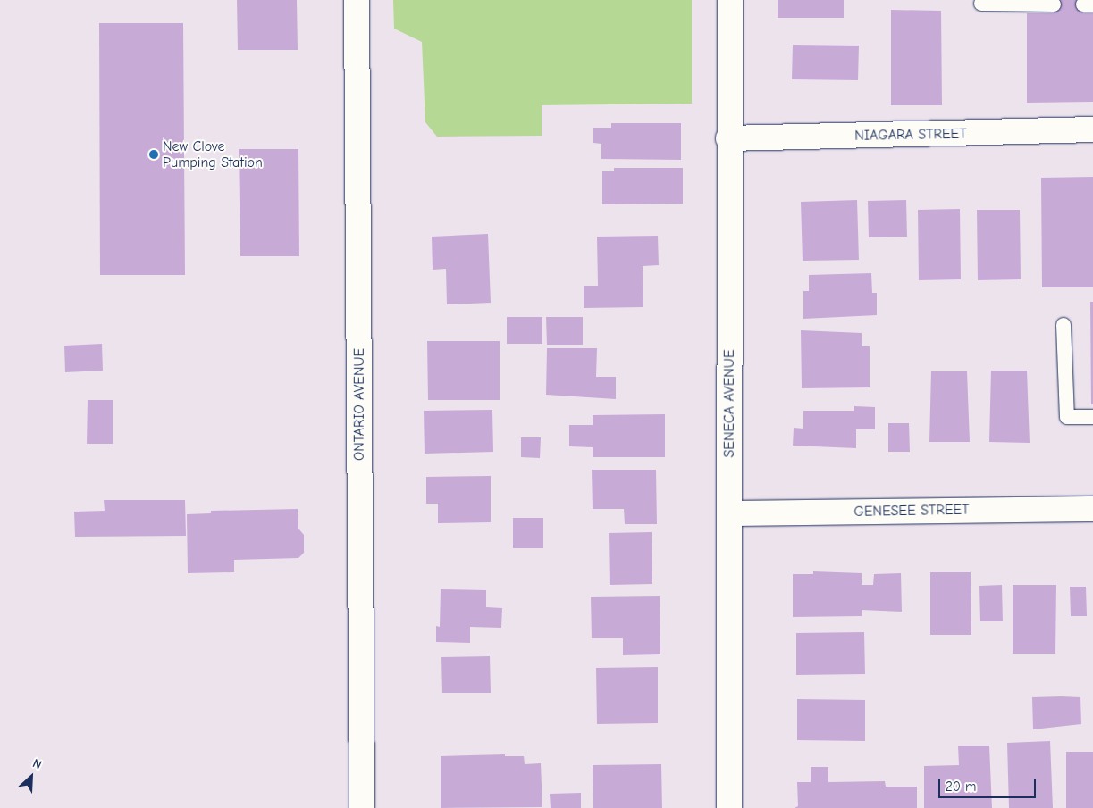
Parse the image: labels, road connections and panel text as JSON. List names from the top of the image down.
{
  "streets": {
    "street": [
      "NIAGARA STREET",
      "SENECA AVENUE",
      "ONTARIO AVENUE",
      "GENESEE STREET"
    ]
  },
  "crossings": [
    ["NIAGARA STREET", "SENECA AVENUE"],
    ["SENECA AVENUE", "GENESEE STREET"]
  ],
  "places": ["New Clove Pumping Station"],
  "scale_bar": "20 m",
  "north": "top right"
}
